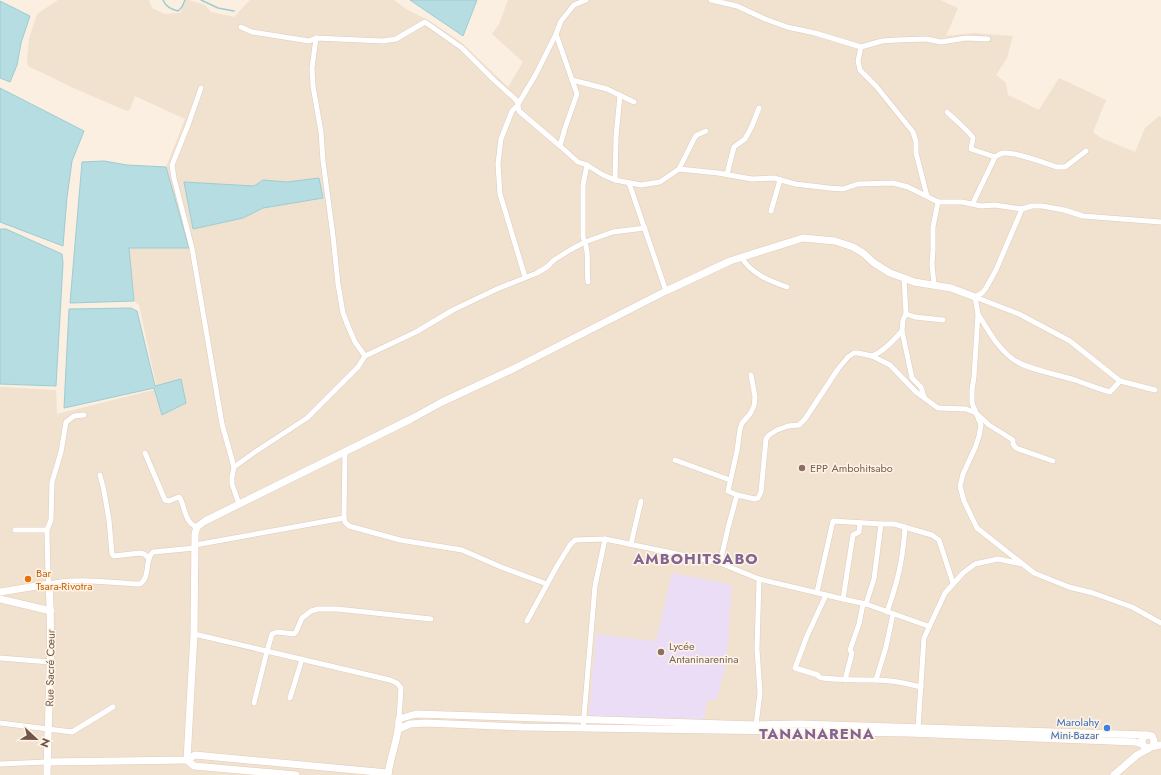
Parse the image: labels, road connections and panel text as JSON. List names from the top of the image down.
{
  "streets": {
    "street": ["Rue Sacré Cœur"]
  },
  "districts": ["AMBOHITSABO", "TANANARENA"],
  "places": [
    "EPP Ambohitsabo",
    "Bar Tsara-Rivotra",
    "Lycée Antaninarenina",
    "Marolahy Mini-Bazar"
  ],
  "north": "right"
}
